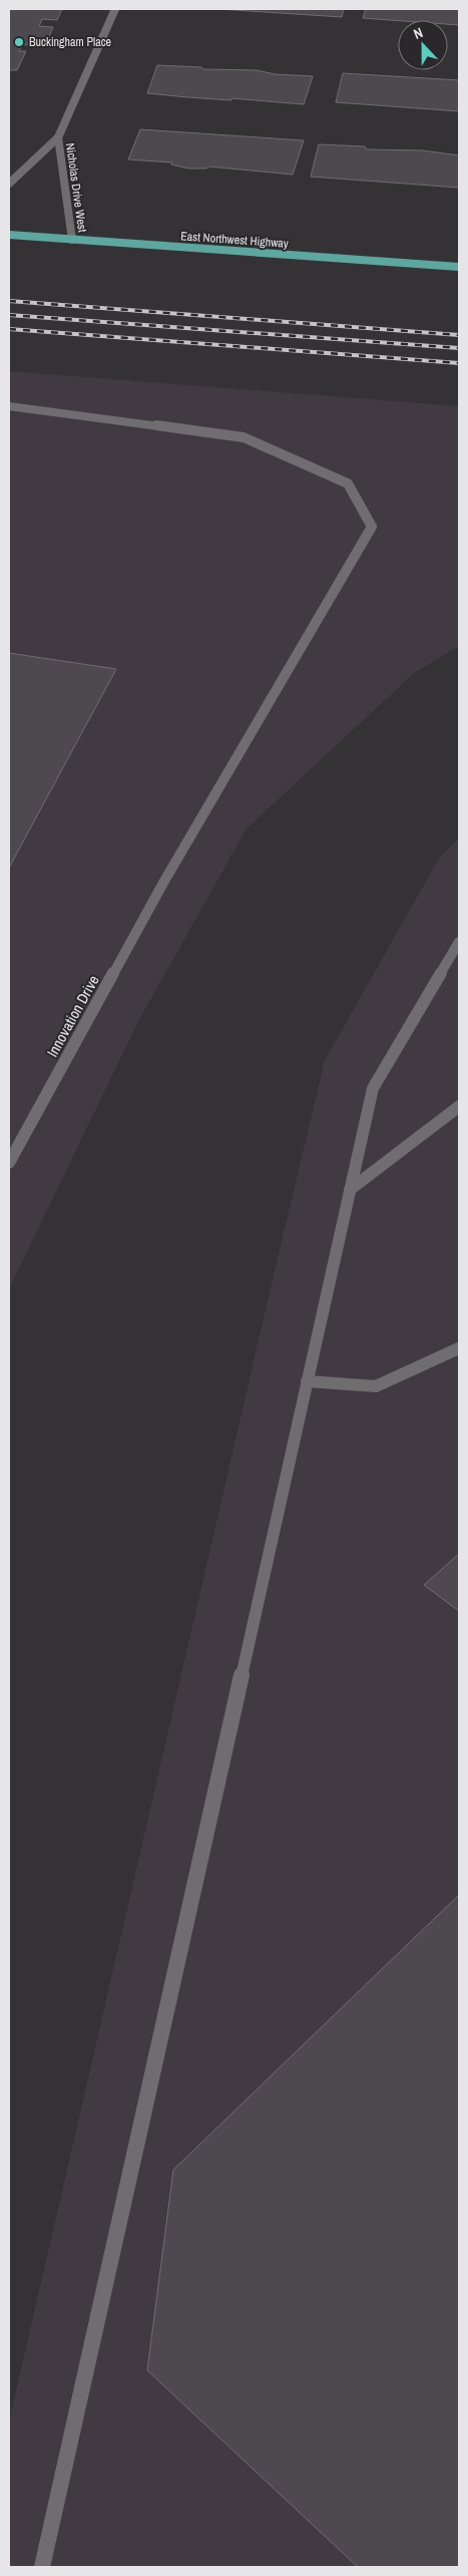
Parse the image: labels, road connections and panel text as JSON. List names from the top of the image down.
{
  "streets": {
    "main road": ["East Northwest Highway"],
    "street": ["Nicholas Drive West", "Innovation Drive"]
  },
  "crossings": [
    ["Nicholas Drive West", "East Northwest Highway"]
  ],
  "places": ["Buckingham Place"],
  "north": "top"
}
